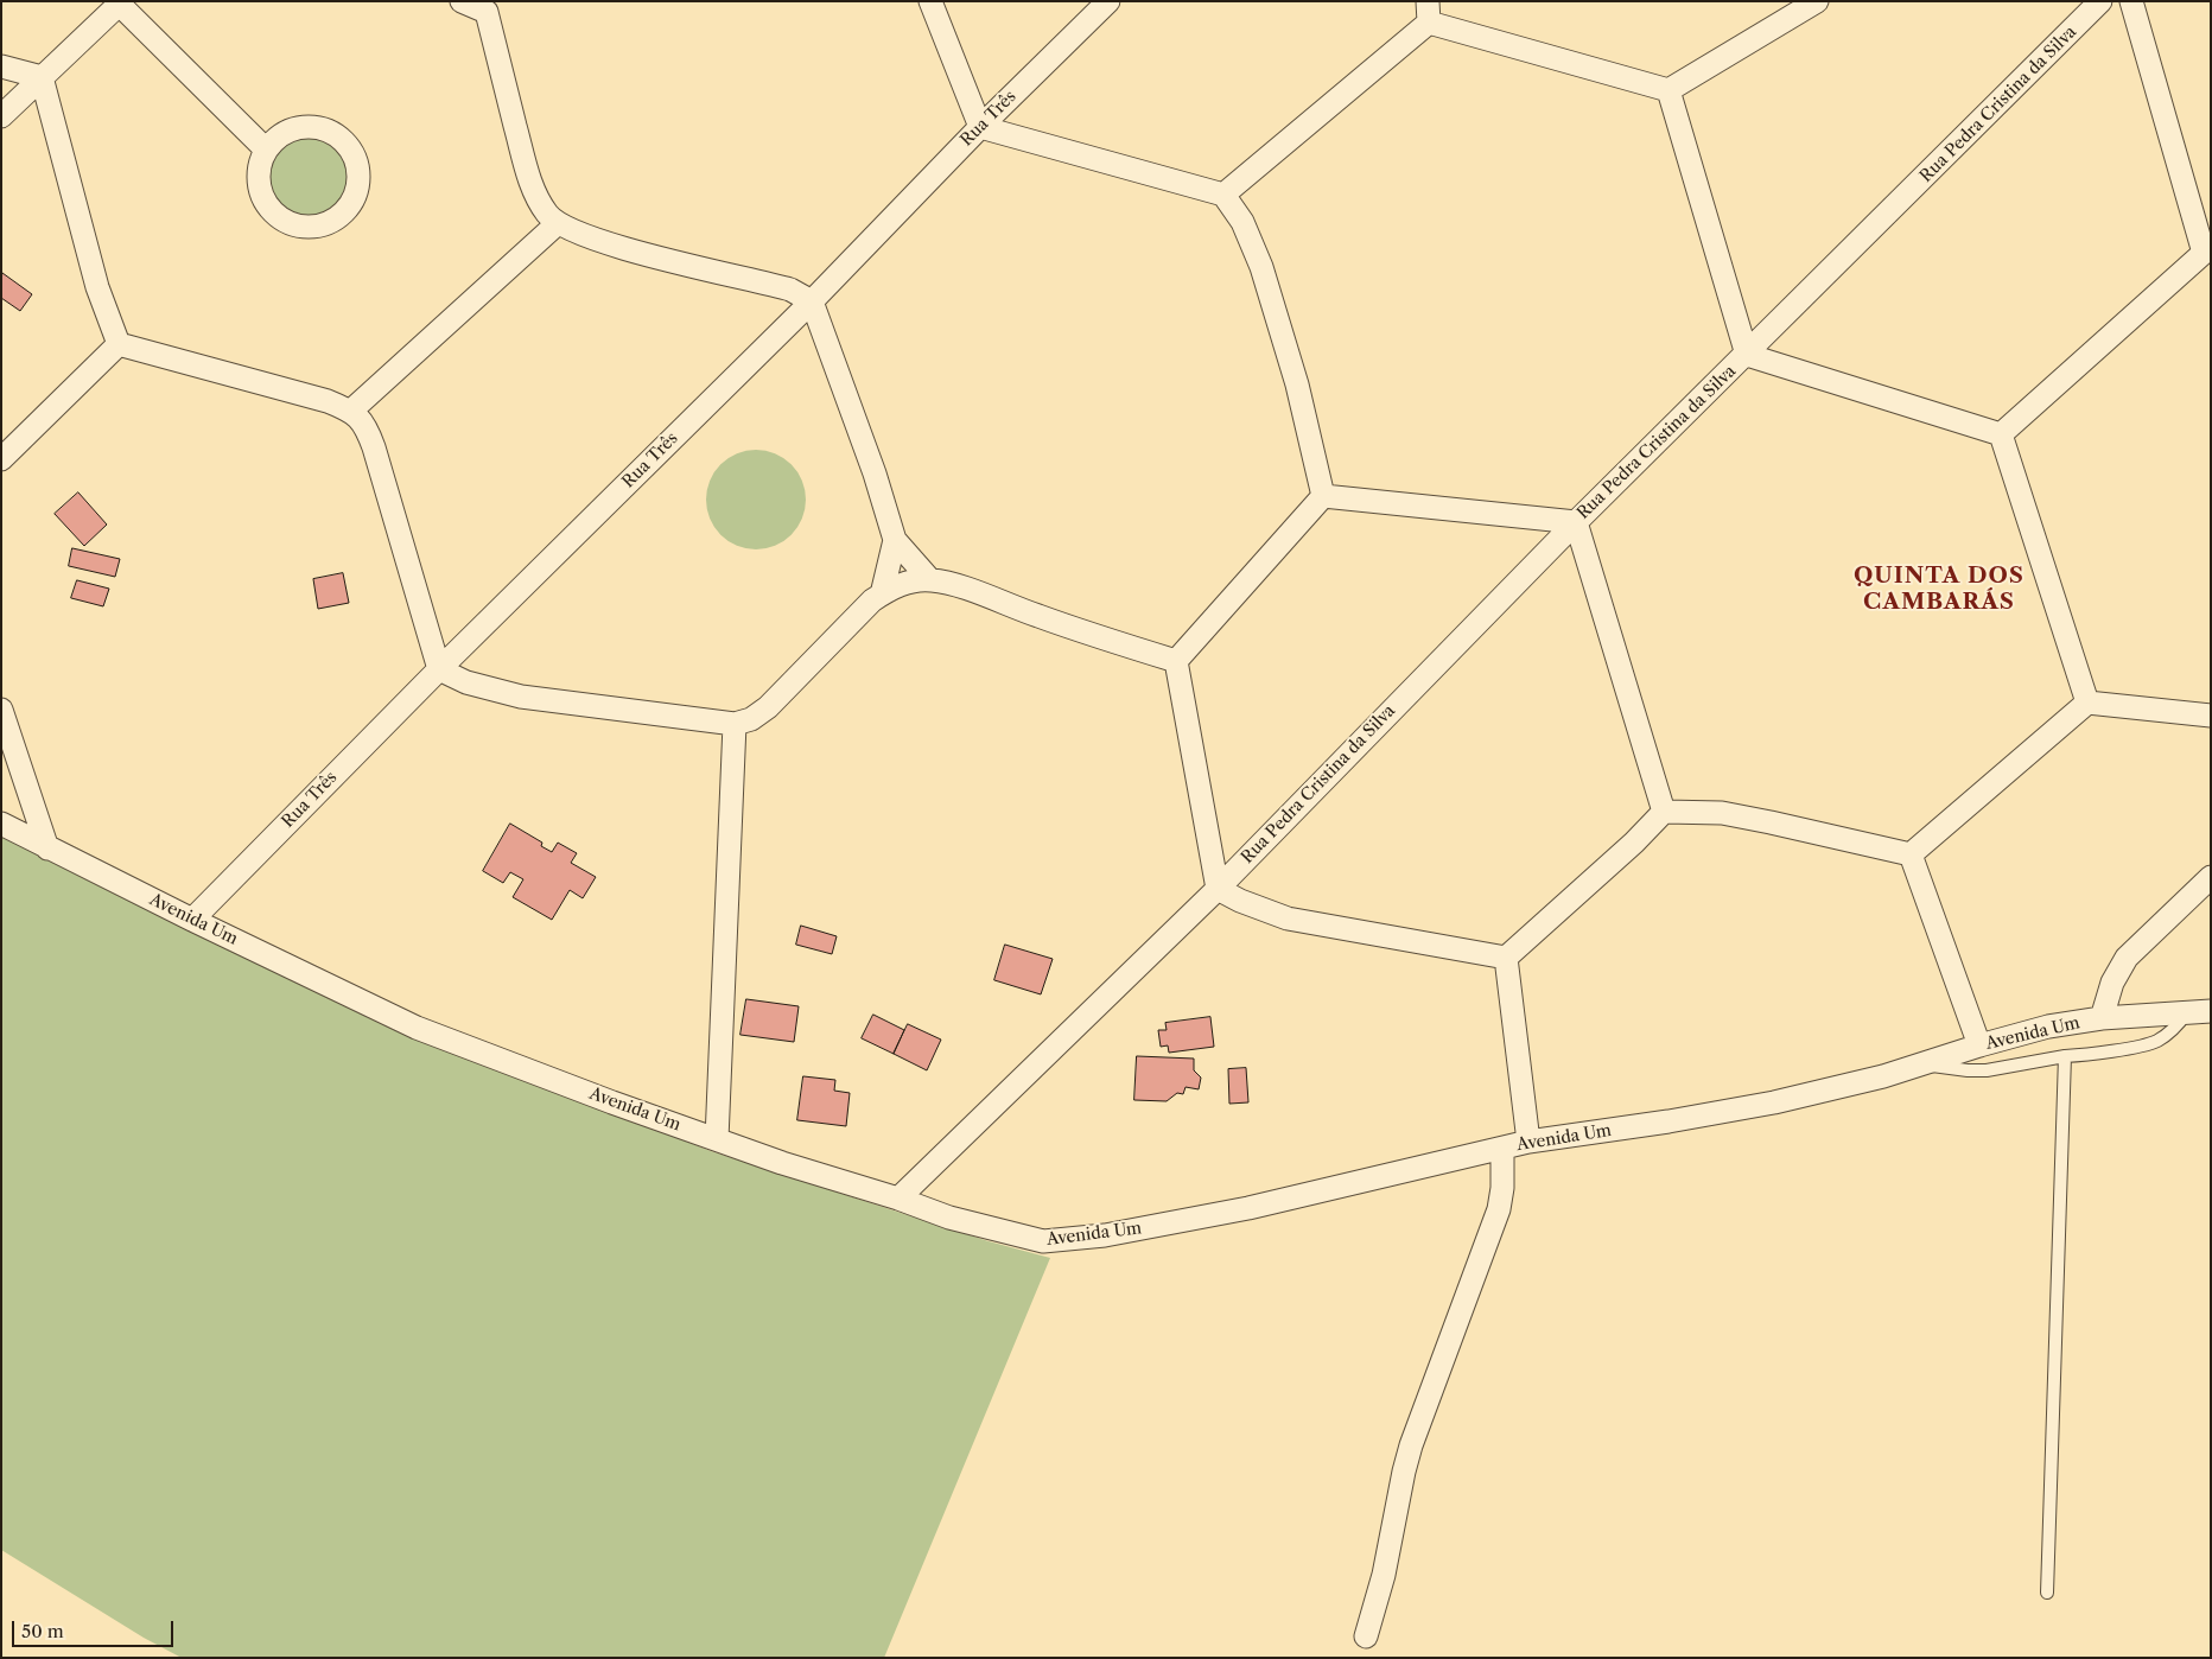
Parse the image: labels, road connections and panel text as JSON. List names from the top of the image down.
{
  "streets": {
    "street": ["Rua Pedra Cristina da Silva", "Rua Três", "Avenida Um"]
  },
  "crossings": [
    ["Rua Pedra Cristina da Silva", "Avenida Um"],
    ["Rua Três", "Avenida Um"]
  ],
  "districts": ["QUINTA DOS CAMBARÁS"],
  "scale_bar": "50 m"
}
